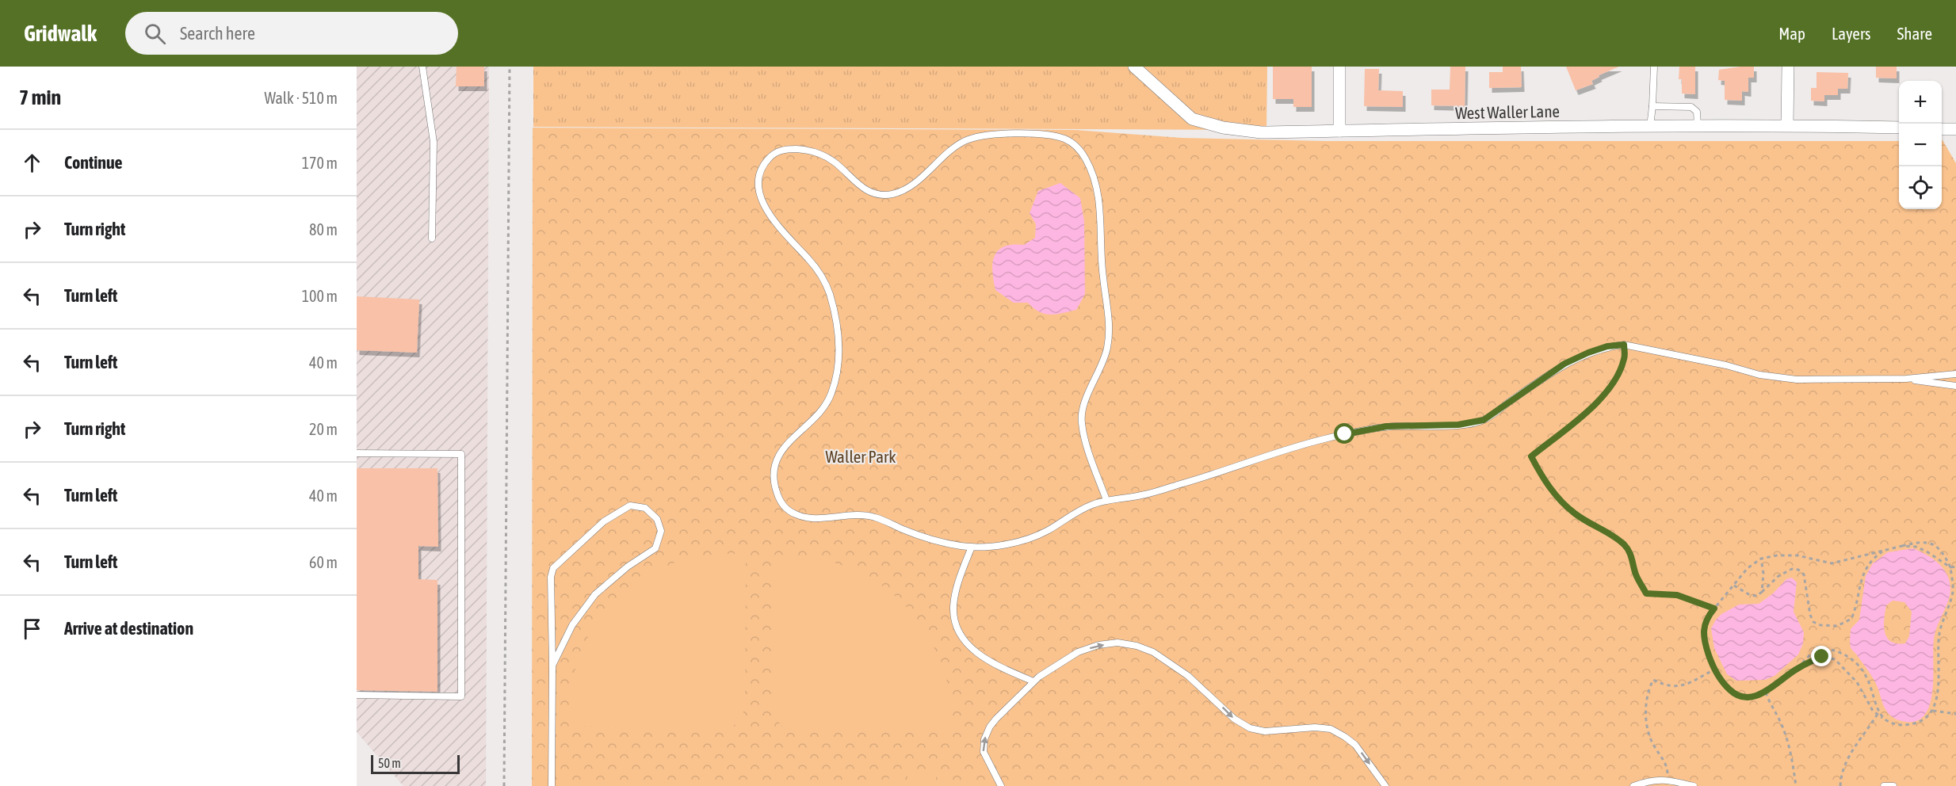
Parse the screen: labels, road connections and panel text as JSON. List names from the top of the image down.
{
  "streets": {
    "street": ["West Waller Lane"]
  },
  "parks": ["Waller Park"],
  "scale_bar": "50 m",
  "page": {
    "header": "Gridwalk",
    "search": "Search here",
    "nav": ["Map", "Layers", "Share"],
    "heading": ["7 min", "Walk · 510 m"],
    "map_buttons": ["+", "−"],
    "list": [
      ["Continue", "170 m"],
      ["Turn right", "80 m"],
      ["Turn left", "100 m"],
      ["Turn left", "40 m"],
      ["Turn right", "20 m"],
      ["Turn left", "40 m"],
      ["Turn left", "60 m"],
      "Arrive at destination"
    ],
    "scale": "50 m"
  }
}
